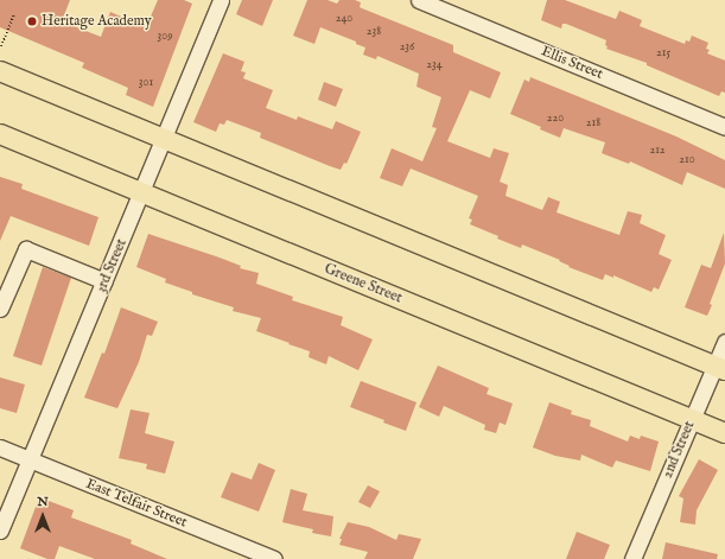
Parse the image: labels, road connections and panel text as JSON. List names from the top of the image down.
{
  "streets": {
    "main road": ["Greene Street"],
    "street": [
      "Ellis Street",
      "3rd Street",
      "2nd Street",
      "East Telfair Street"
    ]
  },
  "crossings": [
    ["3rd Street", "Greene Street"],
    ["3rd Street", "East Telfair Street"],
    ["Greene Street", "2nd Street"]
  ],
  "places": ["Heritage Academy"],
  "house_numbers": [
    "240",
    "238",
    "309",
    "236",
    "215",
    "234",
    "301",
    "220",
    "218",
    "212",
    "210"
  ],
  "north": "top"
}
